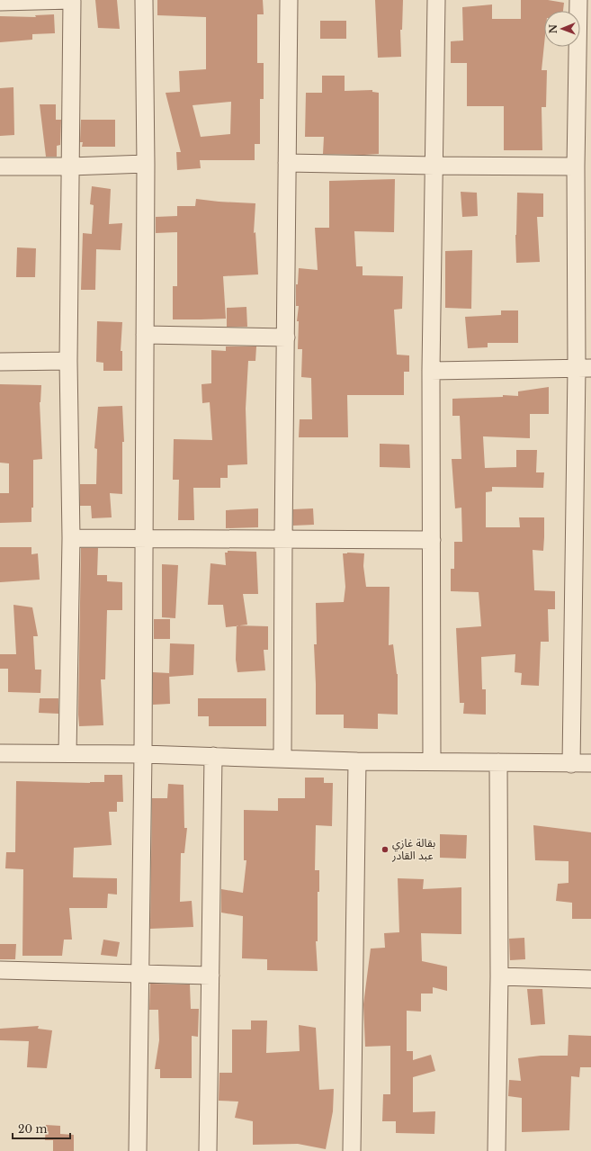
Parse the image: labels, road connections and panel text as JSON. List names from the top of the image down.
{
  "places": ["بقالة غازي عبد القادر"],
  "scale_bar": "20 m",
  "north": "left"
}
